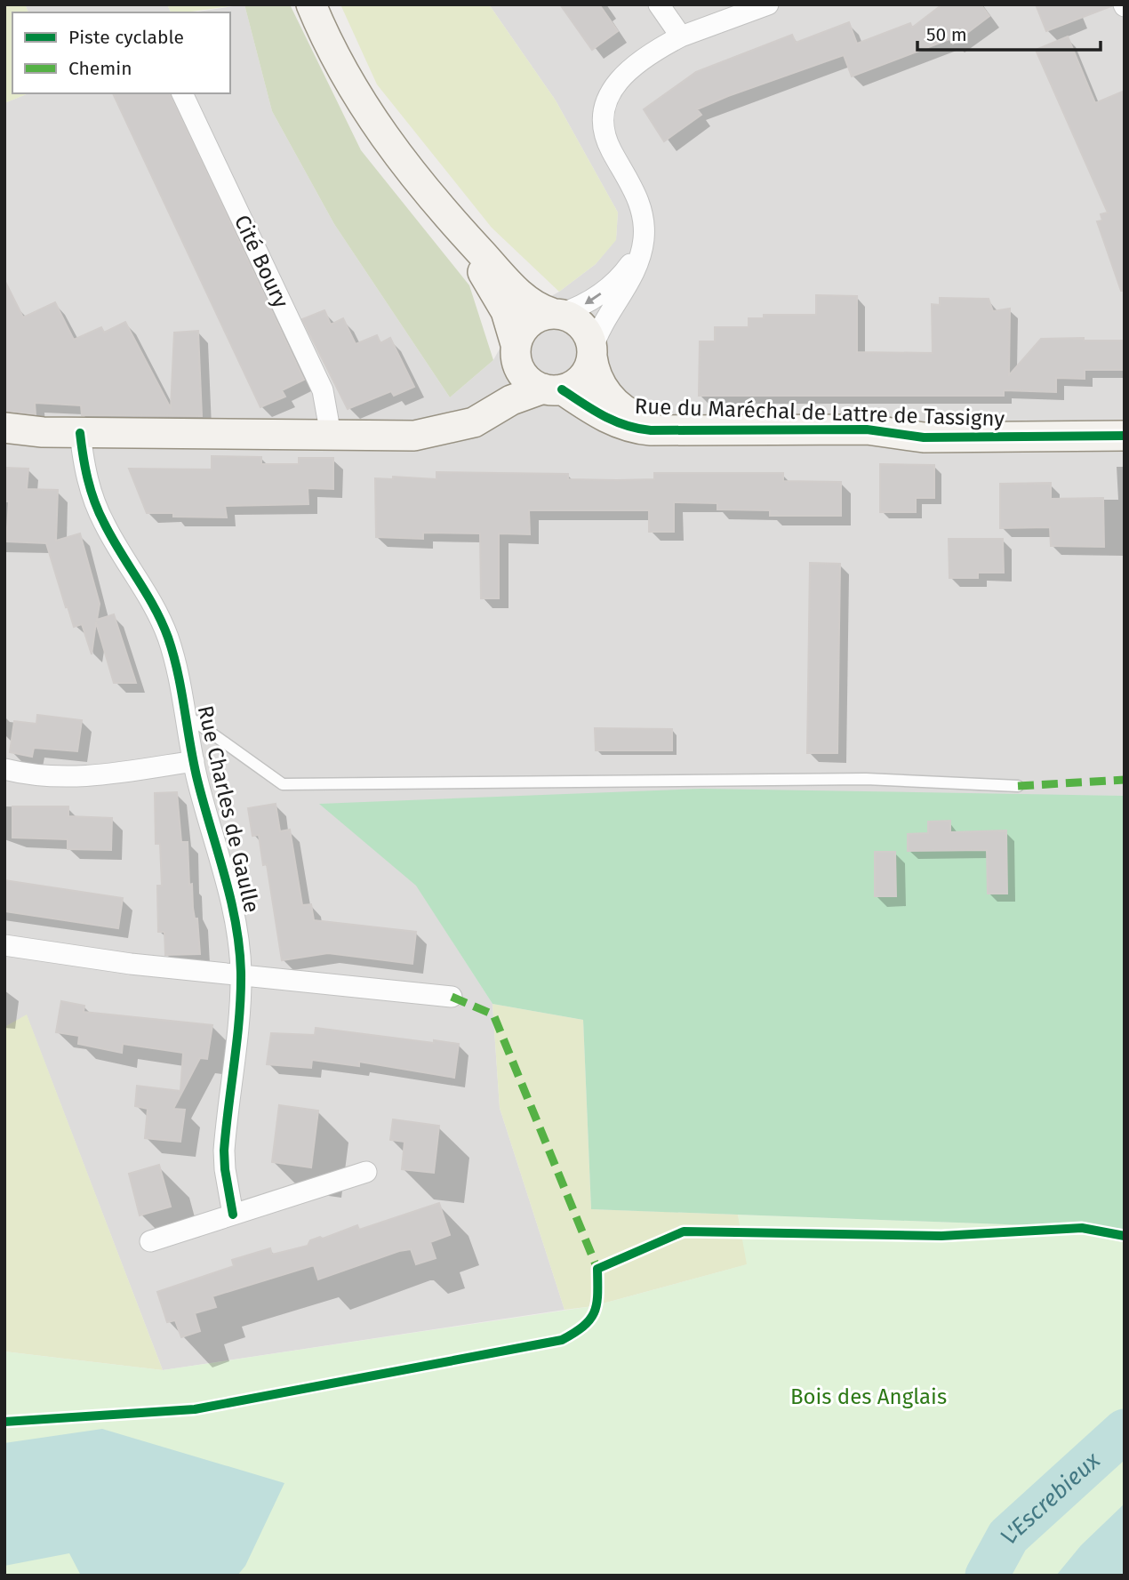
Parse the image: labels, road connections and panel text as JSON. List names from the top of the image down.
{
  "streets": {
    "street": ["Cité Boury", "Rue du Maréchal de Lattre de Tassigny", "Rue Charles de Gaulle"]
  },
  "water": ["L'Escrebieux"],
  "parks": ["Bois des Anglais"],
  "legend": ["Piste cyclable", "Chemin"],
  "scale_bar": "50 m"
}
